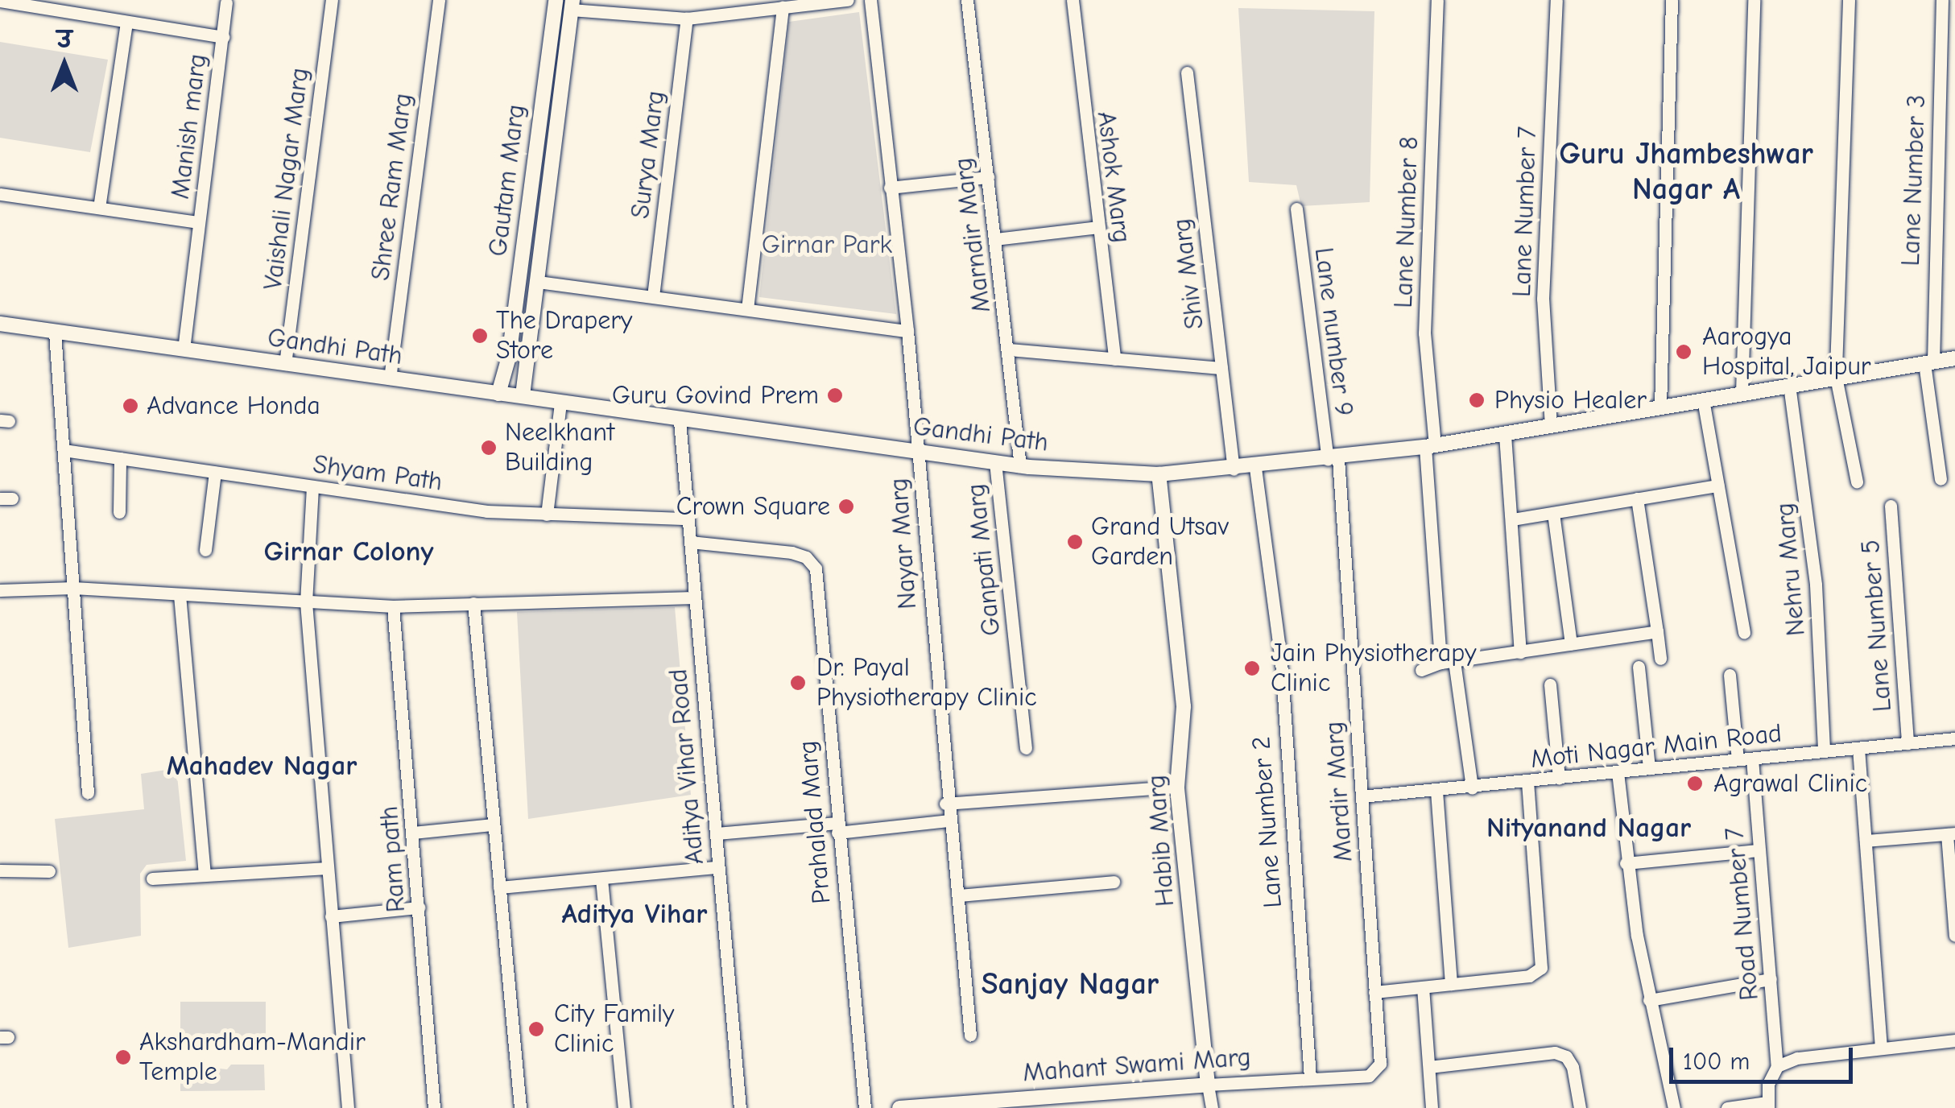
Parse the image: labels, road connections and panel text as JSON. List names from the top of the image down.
{
  "streets": {
    "street": [
      "Manish marg",
      "Surya Marg",
      "Ashok Marg",
      "Vaishali Nagar Marg",
      "Gautam Marg",
      "Lane Number 3",
      "Shree Ram Marg",
      "Lane Number 7",
      "Lane Number 8",
      "Marndir Marg",
      "Shiv Marg",
      "Lane number 9",
      "Gandhi Path",
      "Shyam Path",
      "Nayar Marg",
      "Ganpati Marg",
      "Nehru Marg",
      "Lane Number 5",
      "Moti Nagar Main Road",
      "Aditya Vihar Road",
      "Mardir Marg",
      "Prahalad Marg",
      "Lane Number 2",
      "Habib Marg",
      "Ram path",
      "Road Number 7",
      "Mahant Swami Marg"
    ]
  },
  "crossings": [
    ["Manish marg", "Gandhi Path"],
    ["Vaishali Nagar Marg", "Gandhi Path"],
    ["Gautam Marg", "Gandhi Path"],
    ["Lane Number 3", "Gandhi Path"],
    ["Shree Ram Marg", "Gandhi Path"],
    ["Lane Number 7", "Gandhi Path"],
    ["Lane Number 8", "Gandhi Path"],
    ["Marndir Marg", "Gandhi Path"],
    ["Shiv Marg", "Gandhi Path"],
    ["Lane number 9", "Gandhi Path"],
    ["Lane number 9", "Mardir Marg"],
    ["Gandhi Path", "Nayar Marg"],
    ["Gandhi Path", "Ganpati Marg"],
    ["Gandhi Path", "Nehru Marg"],
    ["Gandhi Path", "Aditya Vihar Road"],
    ["Gandhi Path", "Mardir Marg"],
    ["Gandhi Path", "Lane Number 2"],
    ["Gandhi Path", "Habib Marg"],
    ["Shyam Path", "Aditya Vihar Road"],
    ["Nehru Marg", "Moti Nagar Main Road"],
    ["Lane Number 5", "Moti Nagar Main Road"],
    ["Moti Nagar Main Road", "Mardir Marg"],
    ["Moti Nagar Main Road", "Road Number 7"],
    ["Aditya Vihar Road", "Prahalad Marg"],
    ["Mardir Marg", "Mahant Swami Marg"],
    ["Lane Number 2", "Mahant Swami Marg"],
    ["Habib Marg", "Mahant Swami Marg"]
  ],
  "districts": [
    "Guru Jhambeshwar Nagar A",
    "Girnar Colony",
    "Mahadev Nagar",
    "Nityanand Nagar",
    "Aditya Vihar",
    "Sanjay Nagar"
  ],
  "parks": ["Girnar Park"],
  "places": [
    "The Drapery Store",
    "Aarogya Hospital, Jaipur",
    "Guru Govind Prem",
    "Physio Healer",
    "Advance Honda",
    "Neelkhant Building",
    "Crown Square",
    "Grand Utsav Garden",
    "Jain Physiotherapy Clinic",
    "Dr. Payal Physiotherapy Clinic",
    "Agrawal Clinic",
    "City Family Clinic",
    "Akshardham-Mandir Temple"
  ],
  "scale_bar": "100 m",
  "north": "top"
}
